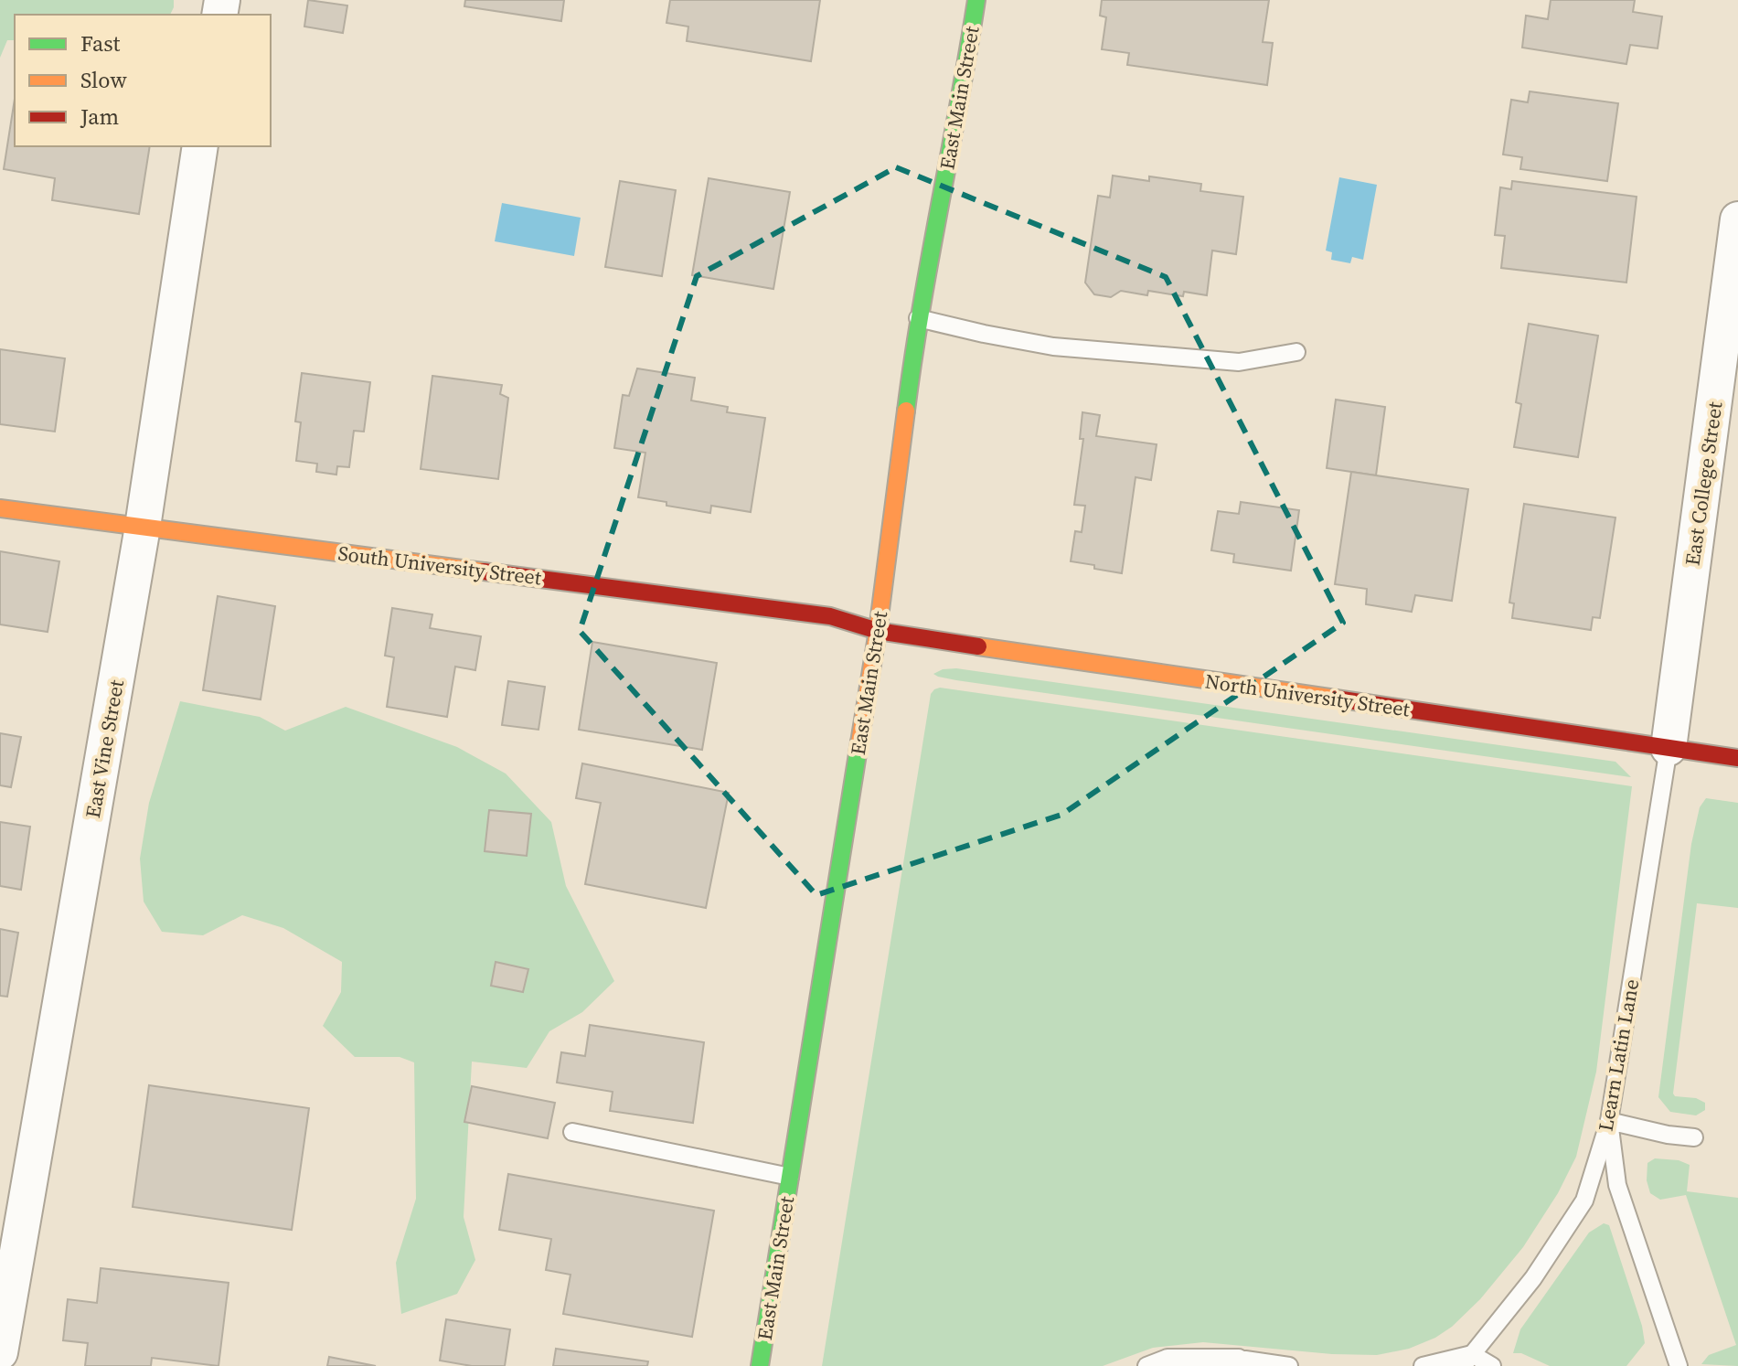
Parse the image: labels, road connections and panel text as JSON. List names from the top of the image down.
{
  "streets": {
    "street": [
      "East Main Street",
      "East College Street",
      "South University Street",
      "North University Street",
      "East Vine Street"
    ],
    "lane": ["Learn Latin Lane"]
  },
  "crossings": [
    ["East Main Street", "South University Street"],
    ["East Main Street", "North University Street"],
    ["East College Street", "North University Street"],
    ["East College Street", "Learn Latin Lane"],
    ["South University Street", "North University Street"],
    ["South University Street", "East Vine Street"],
    ["North University Street", "Learn Latin Lane"]
  ],
  "legend": ["Fast", "Slow", "Jam"]
}
